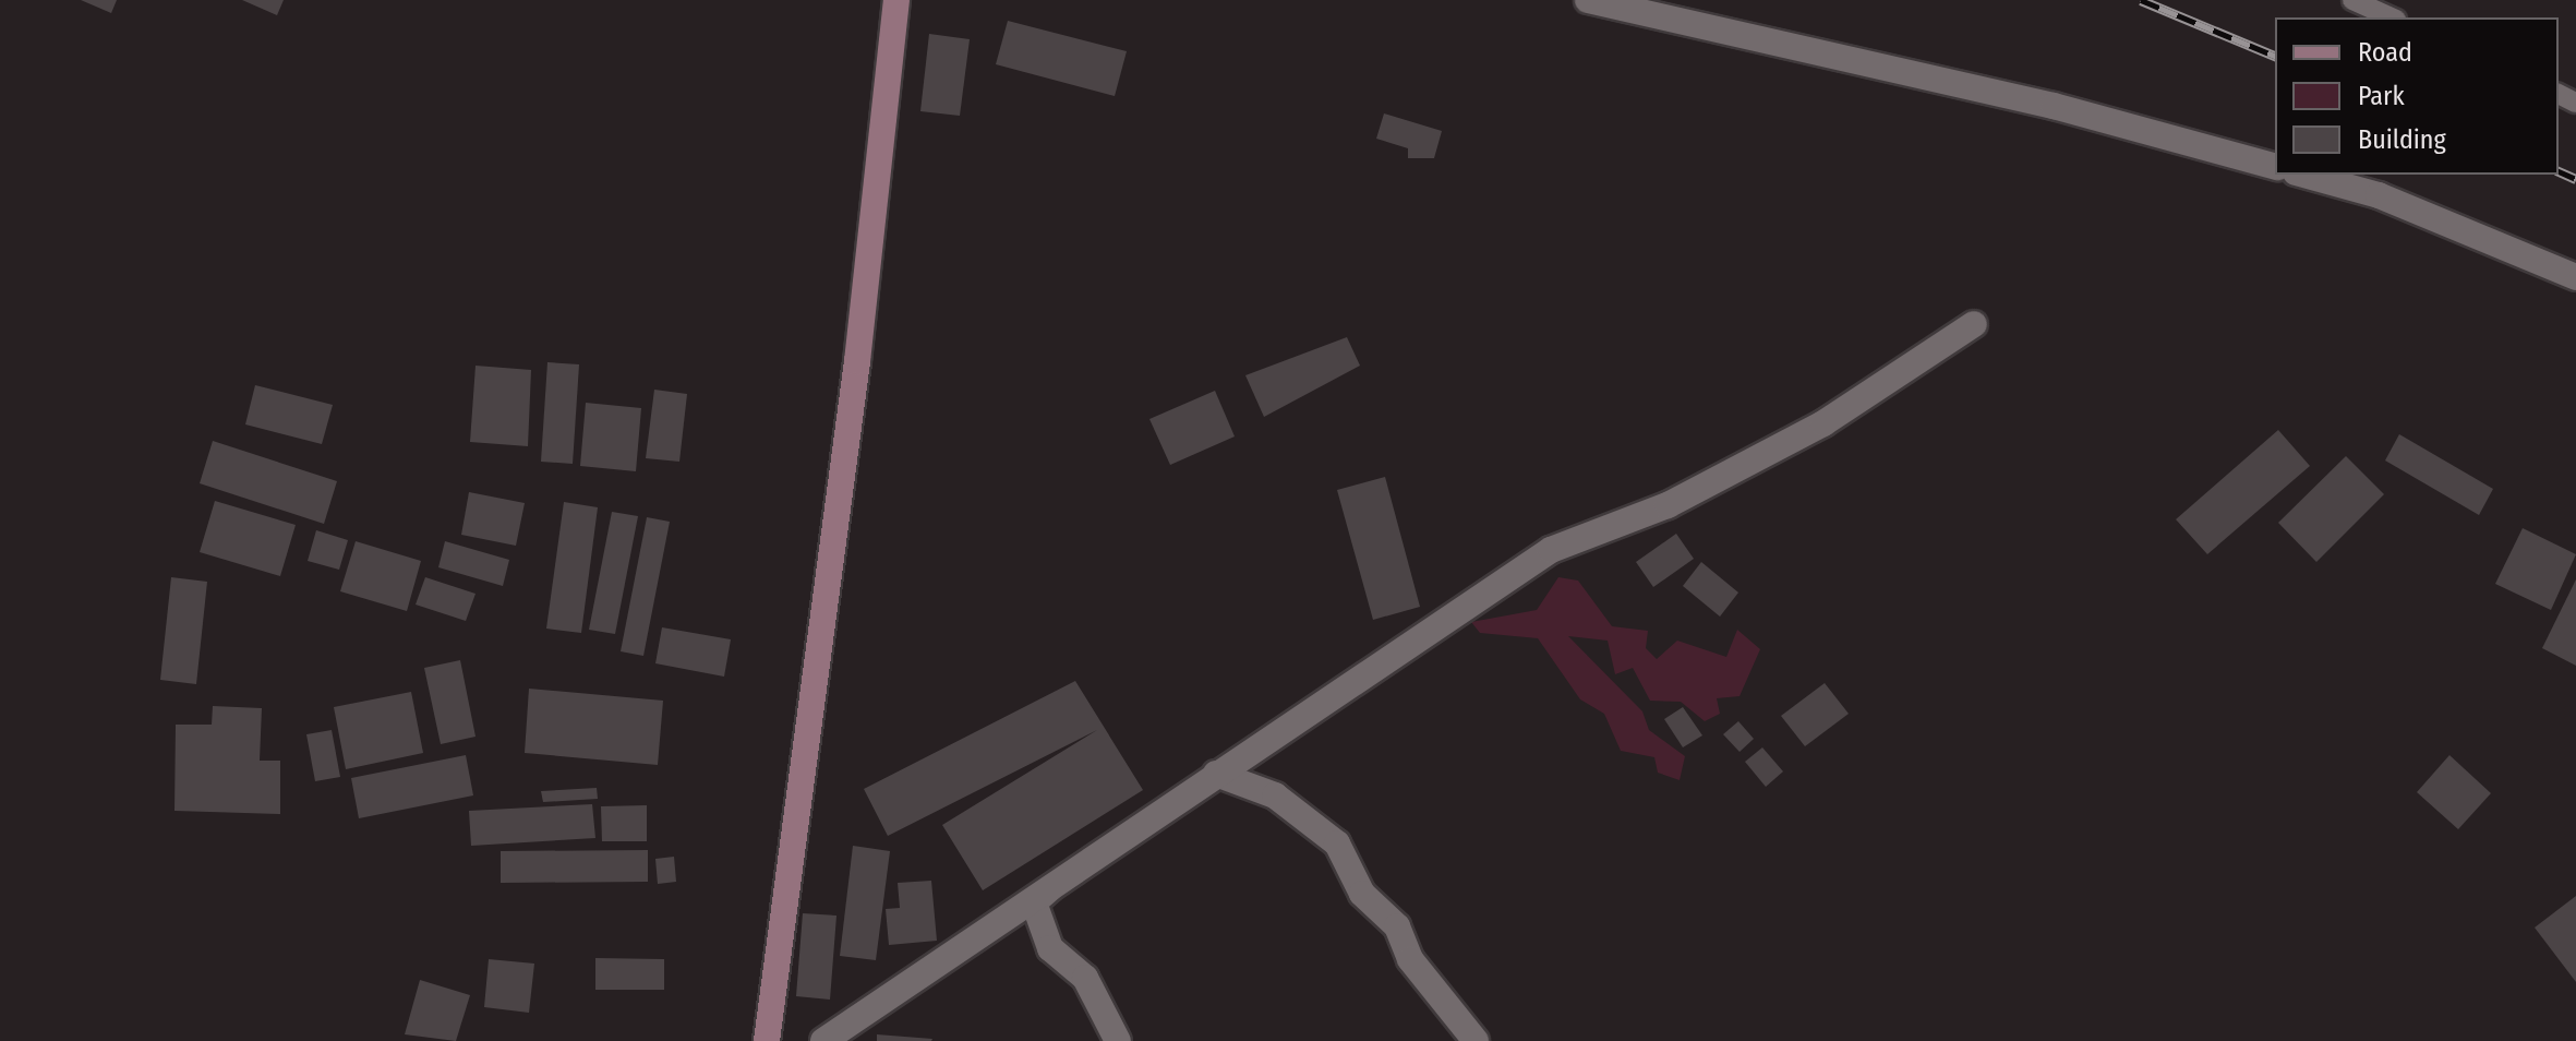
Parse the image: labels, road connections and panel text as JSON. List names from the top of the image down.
{
  "legend": ["Road", "Park", "Building"]
}
